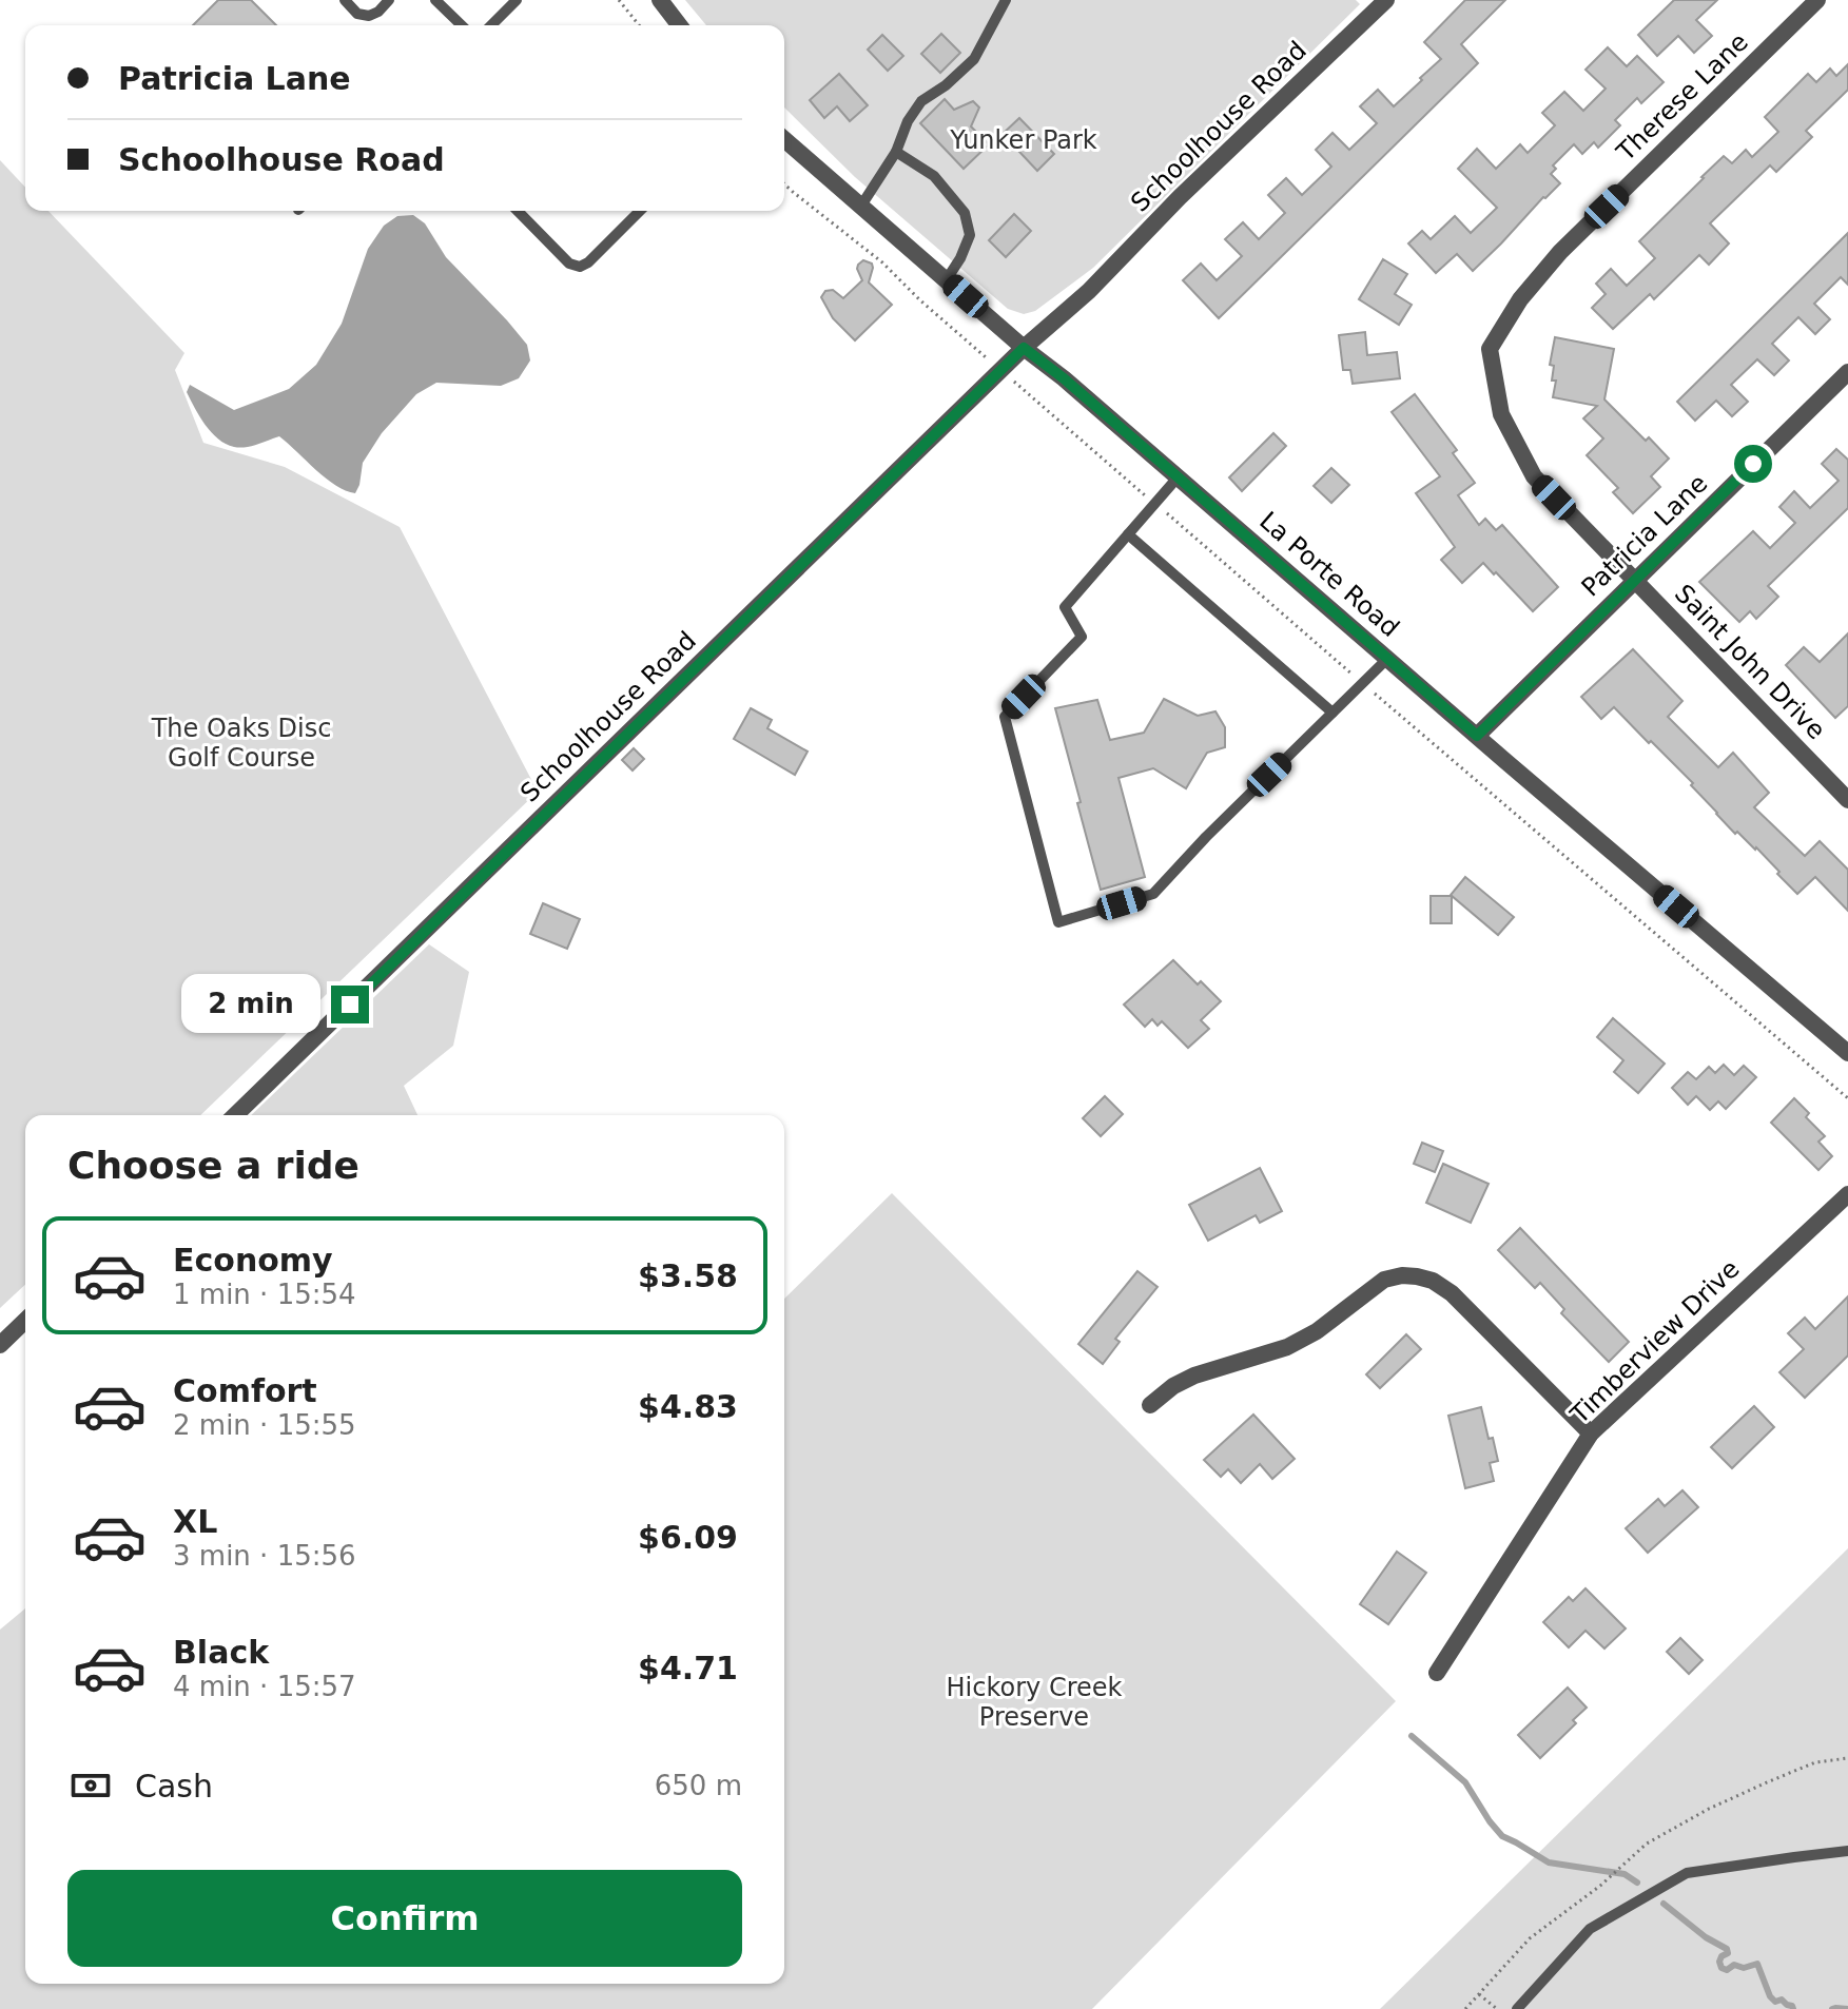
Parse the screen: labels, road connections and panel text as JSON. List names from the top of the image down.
{
  "streets": {
    "street": [
      "Therese Lane",
      "Schoolhouse Road",
      "Patricia Lane",
      "La Porte Road",
      "Saint John Drive",
      "Timberview Drive"
    ]
  },
  "crossings": [
    ["Therese Lane", "Saint John Drive"],
    ["Schoolhouse Road", "La Porte Road"],
    ["Patricia Lane", "La Porte Road"],
    ["Patricia Lane", "Saint John Drive"]
  ],
  "parks": ["Yunker Park", "The Oaks Disc Golf Course", "Hickory Creek Preserve"],
  "page": {
    "banner": ["Patricia Lane", "Schoolhouse Road"],
    "bubble": "2 min",
    "heading": "Choose a ride",
    "list": [
      {
        "name": "Economy",
        "note": "1 min · 15:54",
        "value": "$3.58"
      },
      {
        "name": "Comfort",
        "note": "2 min · 15:55",
        "value": "$4.83"
      },
      {
        "name": "XL",
        "note": "3 min · 15:56",
        "value": "$6.09"
      },
      {
        "name": "Black",
        "note": "4 min · 15:57",
        "value": "$4.71"
      }
    ],
    "pay": ["Cash", "650 m"],
    "buttons": "Confirm"
  }
}
